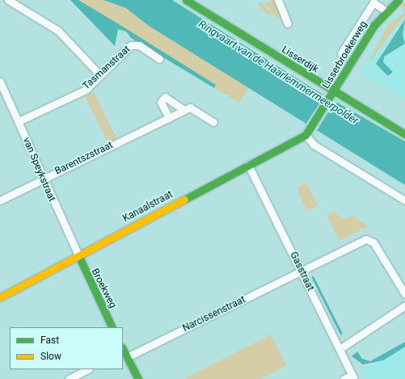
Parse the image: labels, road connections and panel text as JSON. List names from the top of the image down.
{
  "streets": {
    "main road": [
      "Lisserbroekerweg",
      "Lisserdijk",
      "Kanaalstraat",
      "Broekweg"
    ],
    "street": [
      "Tasmanstraat",
      "Barentszstraat",
      "van Speykstraat",
      "Gasstraat",
      "Narcissenstraat"
    ]
  },
  "crossings": [
    ["Lisserbroekerweg", "Lisserdijk"],
    ["Lisserbroekerweg", "Kanaalstraat"],
    ["Tasmanstraat", "van Speykstraat"],
    ["Barentszstraat", "van Speykstraat"],
    ["van Speykstraat", "Kanaalstraat"],
    ["van Speykstraat", "Broekweg"],
    ["Kanaalstraat", "Gasstraat"],
    ["Kanaalstraat", "Broekweg"],
    ["Gasstraat", "Narcissenstraat"]
  ],
  "water": ["Ringvaart van de Haarlemmermeerpolder"],
  "legend": ["Fast", "Slow"]
}
